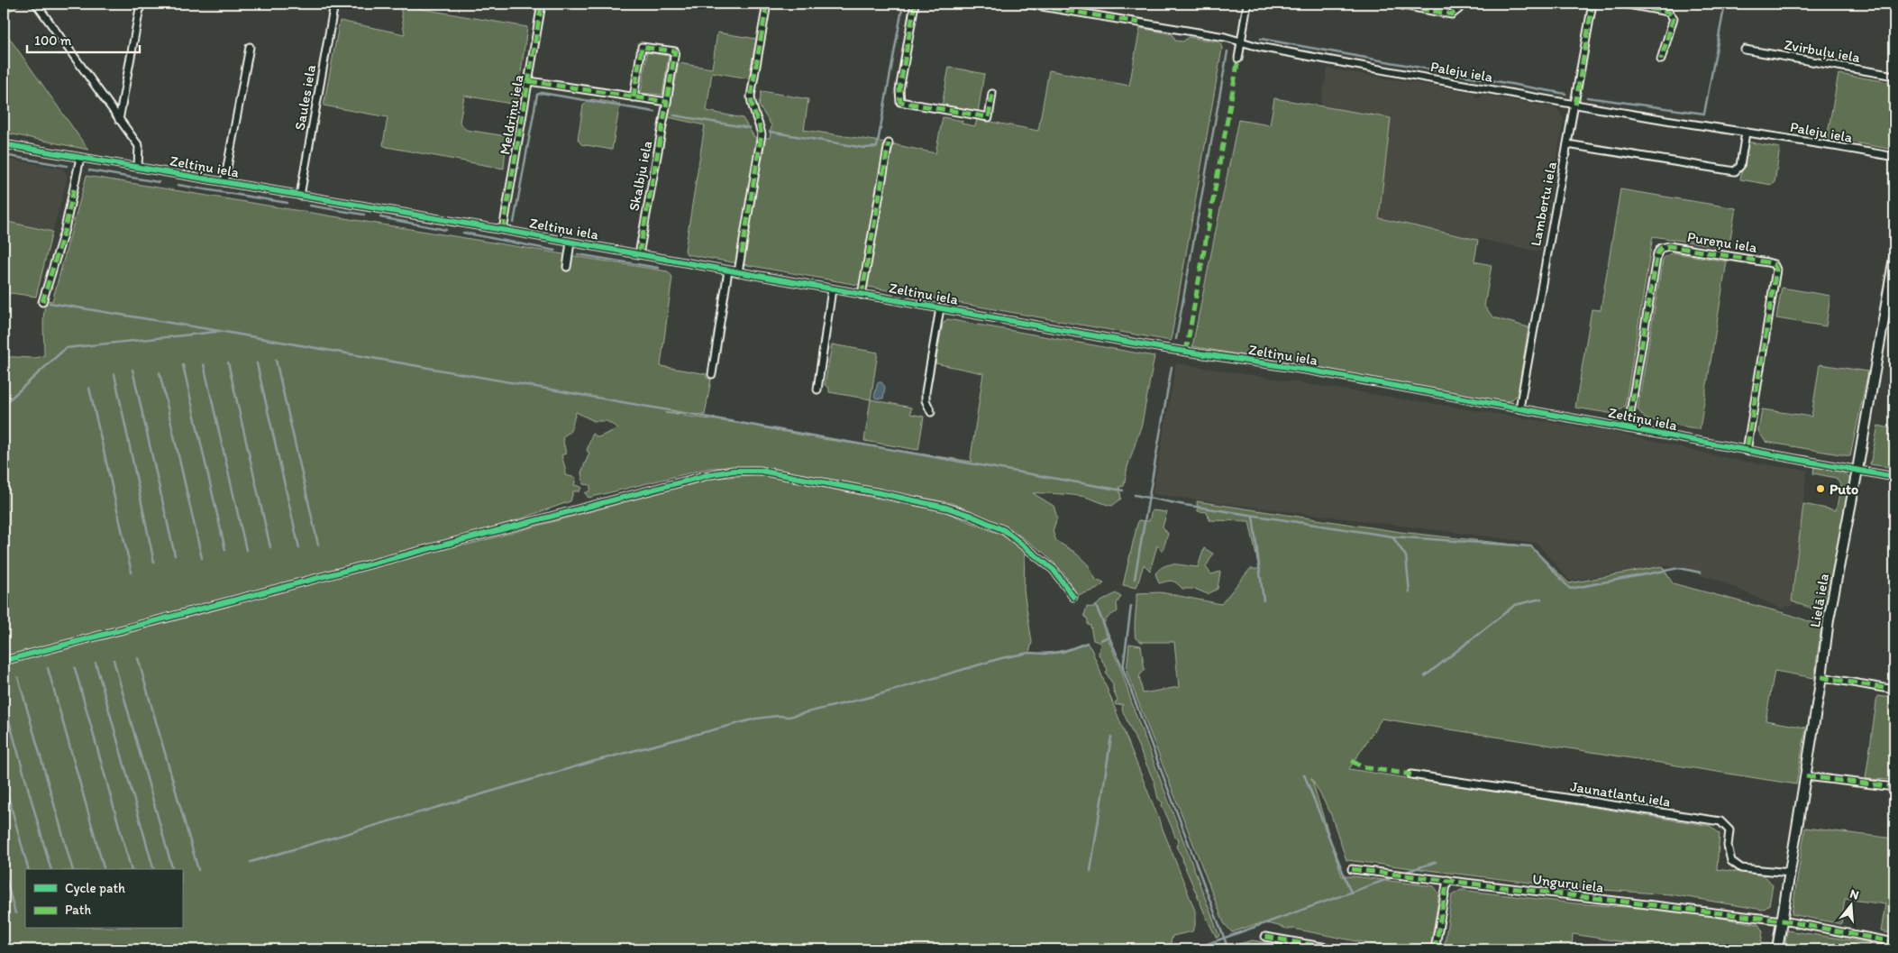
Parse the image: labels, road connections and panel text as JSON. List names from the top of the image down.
{
  "streets": {
    "street": [
      "Zvirbuļu iela",
      "Paleju iela",
      "Saules iela",
      "Meldriņu iela",
      "Zeltiņu iela",
      "Skalbju iela",
      "Lambertu iela",
      "Pureņu iela",
      "Lielā iela",
      "Jaunatlantu iela",
      "Unguru iela"
    ]
  },
  "crossings": [
    ["Paleju iela", "Lambertu iela"],
    ["Saules iela", "Zeltiņu iela"],
    ["Meldriņu iela", "Zeltiņu iela"],
    ["Zeltiņu iela", "Skalbju iela"],
    ["Zeltiņu iela", "Lambertu iela"],
    ["Zeltiņu iela", "Pureņu iela"],
    ["Zeltiņu iela", "Lielā iela"],
    ["Lielā iela", "Jaunatlantu iela"],
    ["Lielā iela", "Unguru iela"]
  ],
  "places": ["Puto"],
  "legend": ["Cycle path", "Path"],
  "scale_bar": "100 m",
  "north": "top"
}
